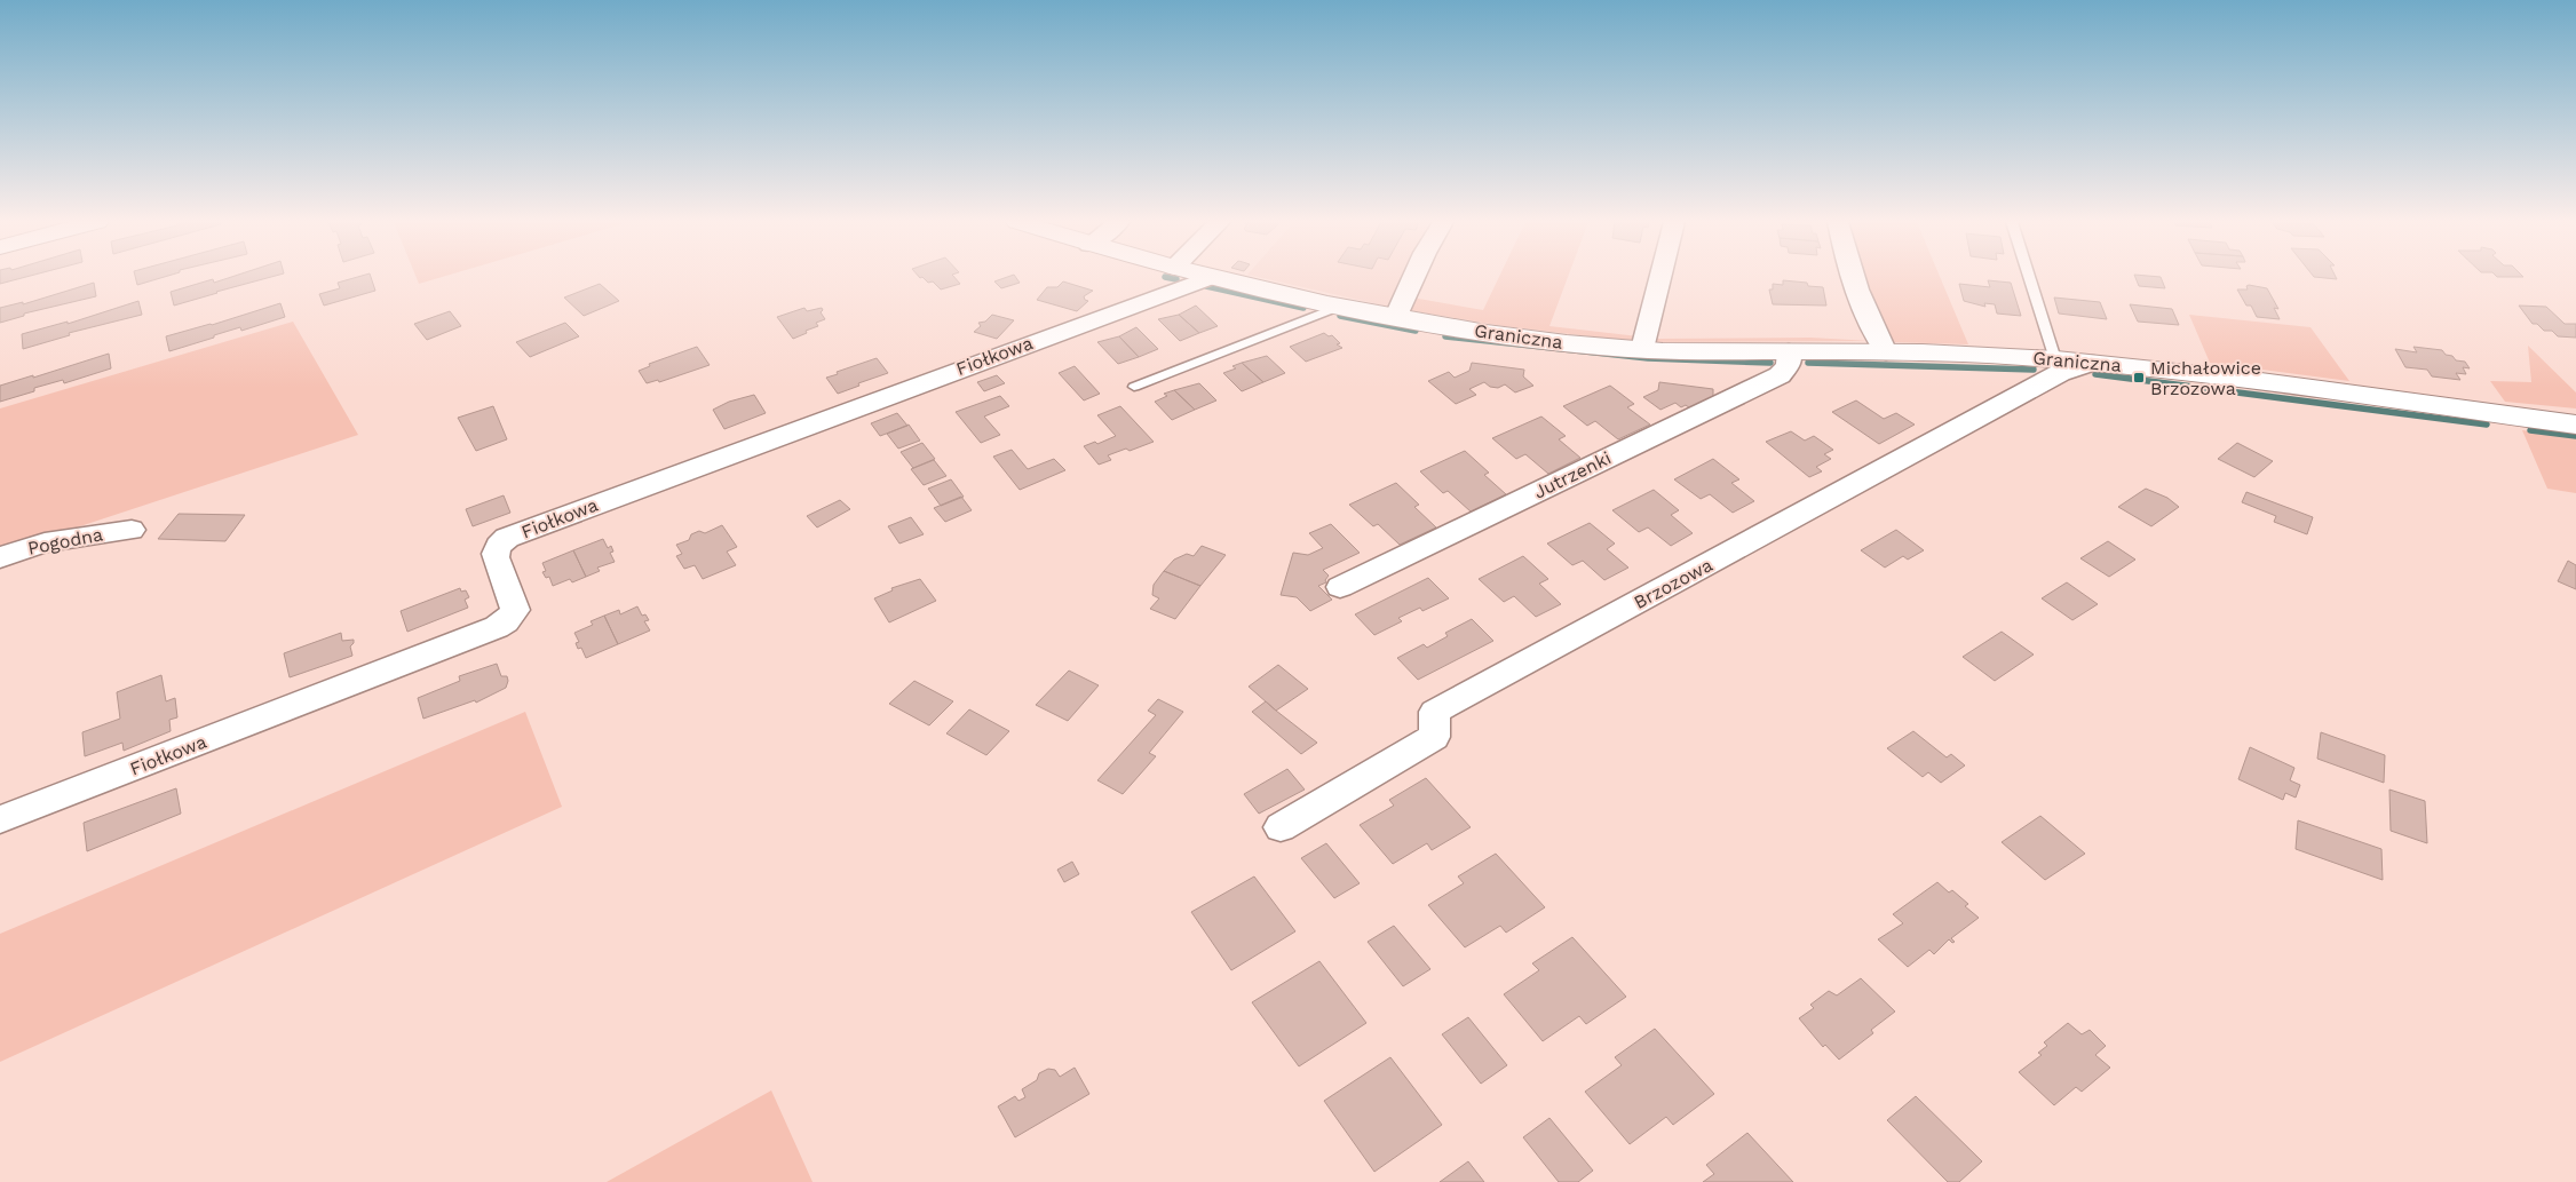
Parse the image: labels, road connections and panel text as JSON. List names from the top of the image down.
{
  "streets": {
    "street": [
      "Graniczna",
      "Fiołkowa",
      "Jutrzenki",
      "Pogodna",
      "Brzozowa"
    ]
  },
  "crossings": [
    ["Graniczna", "Fiołkowa"],
    ["Graniczna", "Jutrzenki"],
    ["Graniczna", "Brzozowa"]
  ],
  "places": {
    "transit": ["Michałowice Brzozowa"]
  }
}
